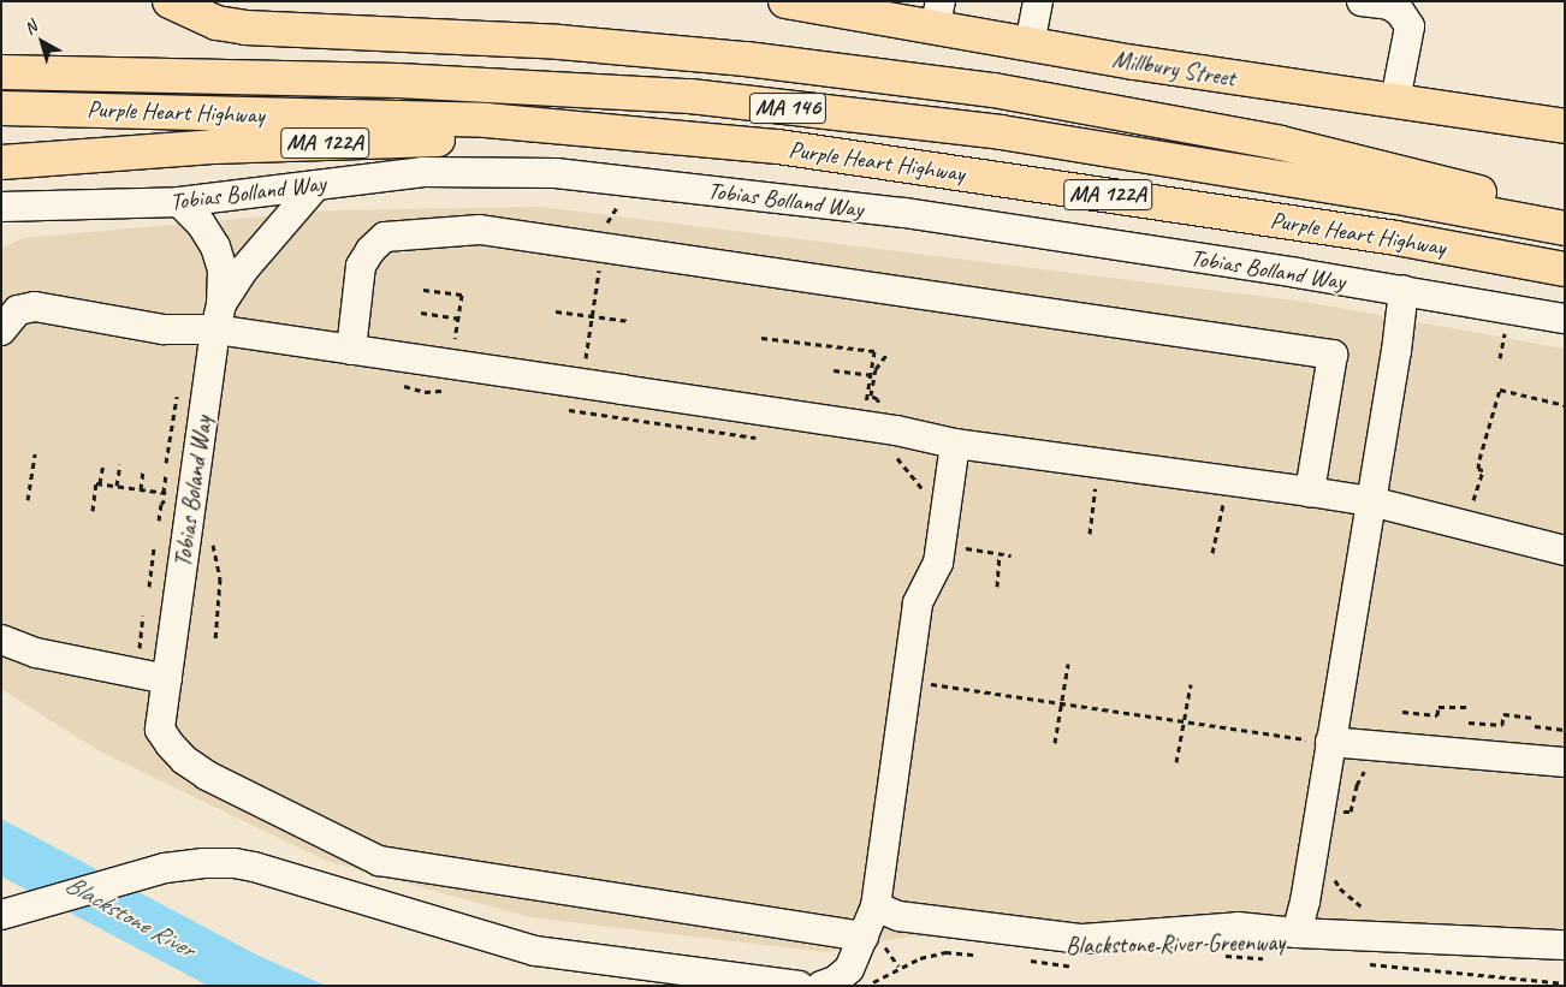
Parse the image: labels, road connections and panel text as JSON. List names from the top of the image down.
{
  "streets": {
    "main road": [
      "Millbury Street",
      "MA 146",
      "Purple Heart Highway",
      "MA 122A"
    ],
    "street": ["Tobias Bolland Way", "Tobias Boland Way"],
    "path": ["Blackstone River Greenway"]
  },
  "crossings": [
    ["Purple Heart Highway", "MA 122A"],
    ["Tobias Bolland Way", "Tobias Boland Way"]
  ],
  "water": ["Blackstone River"],
  "north": "top left"
}
